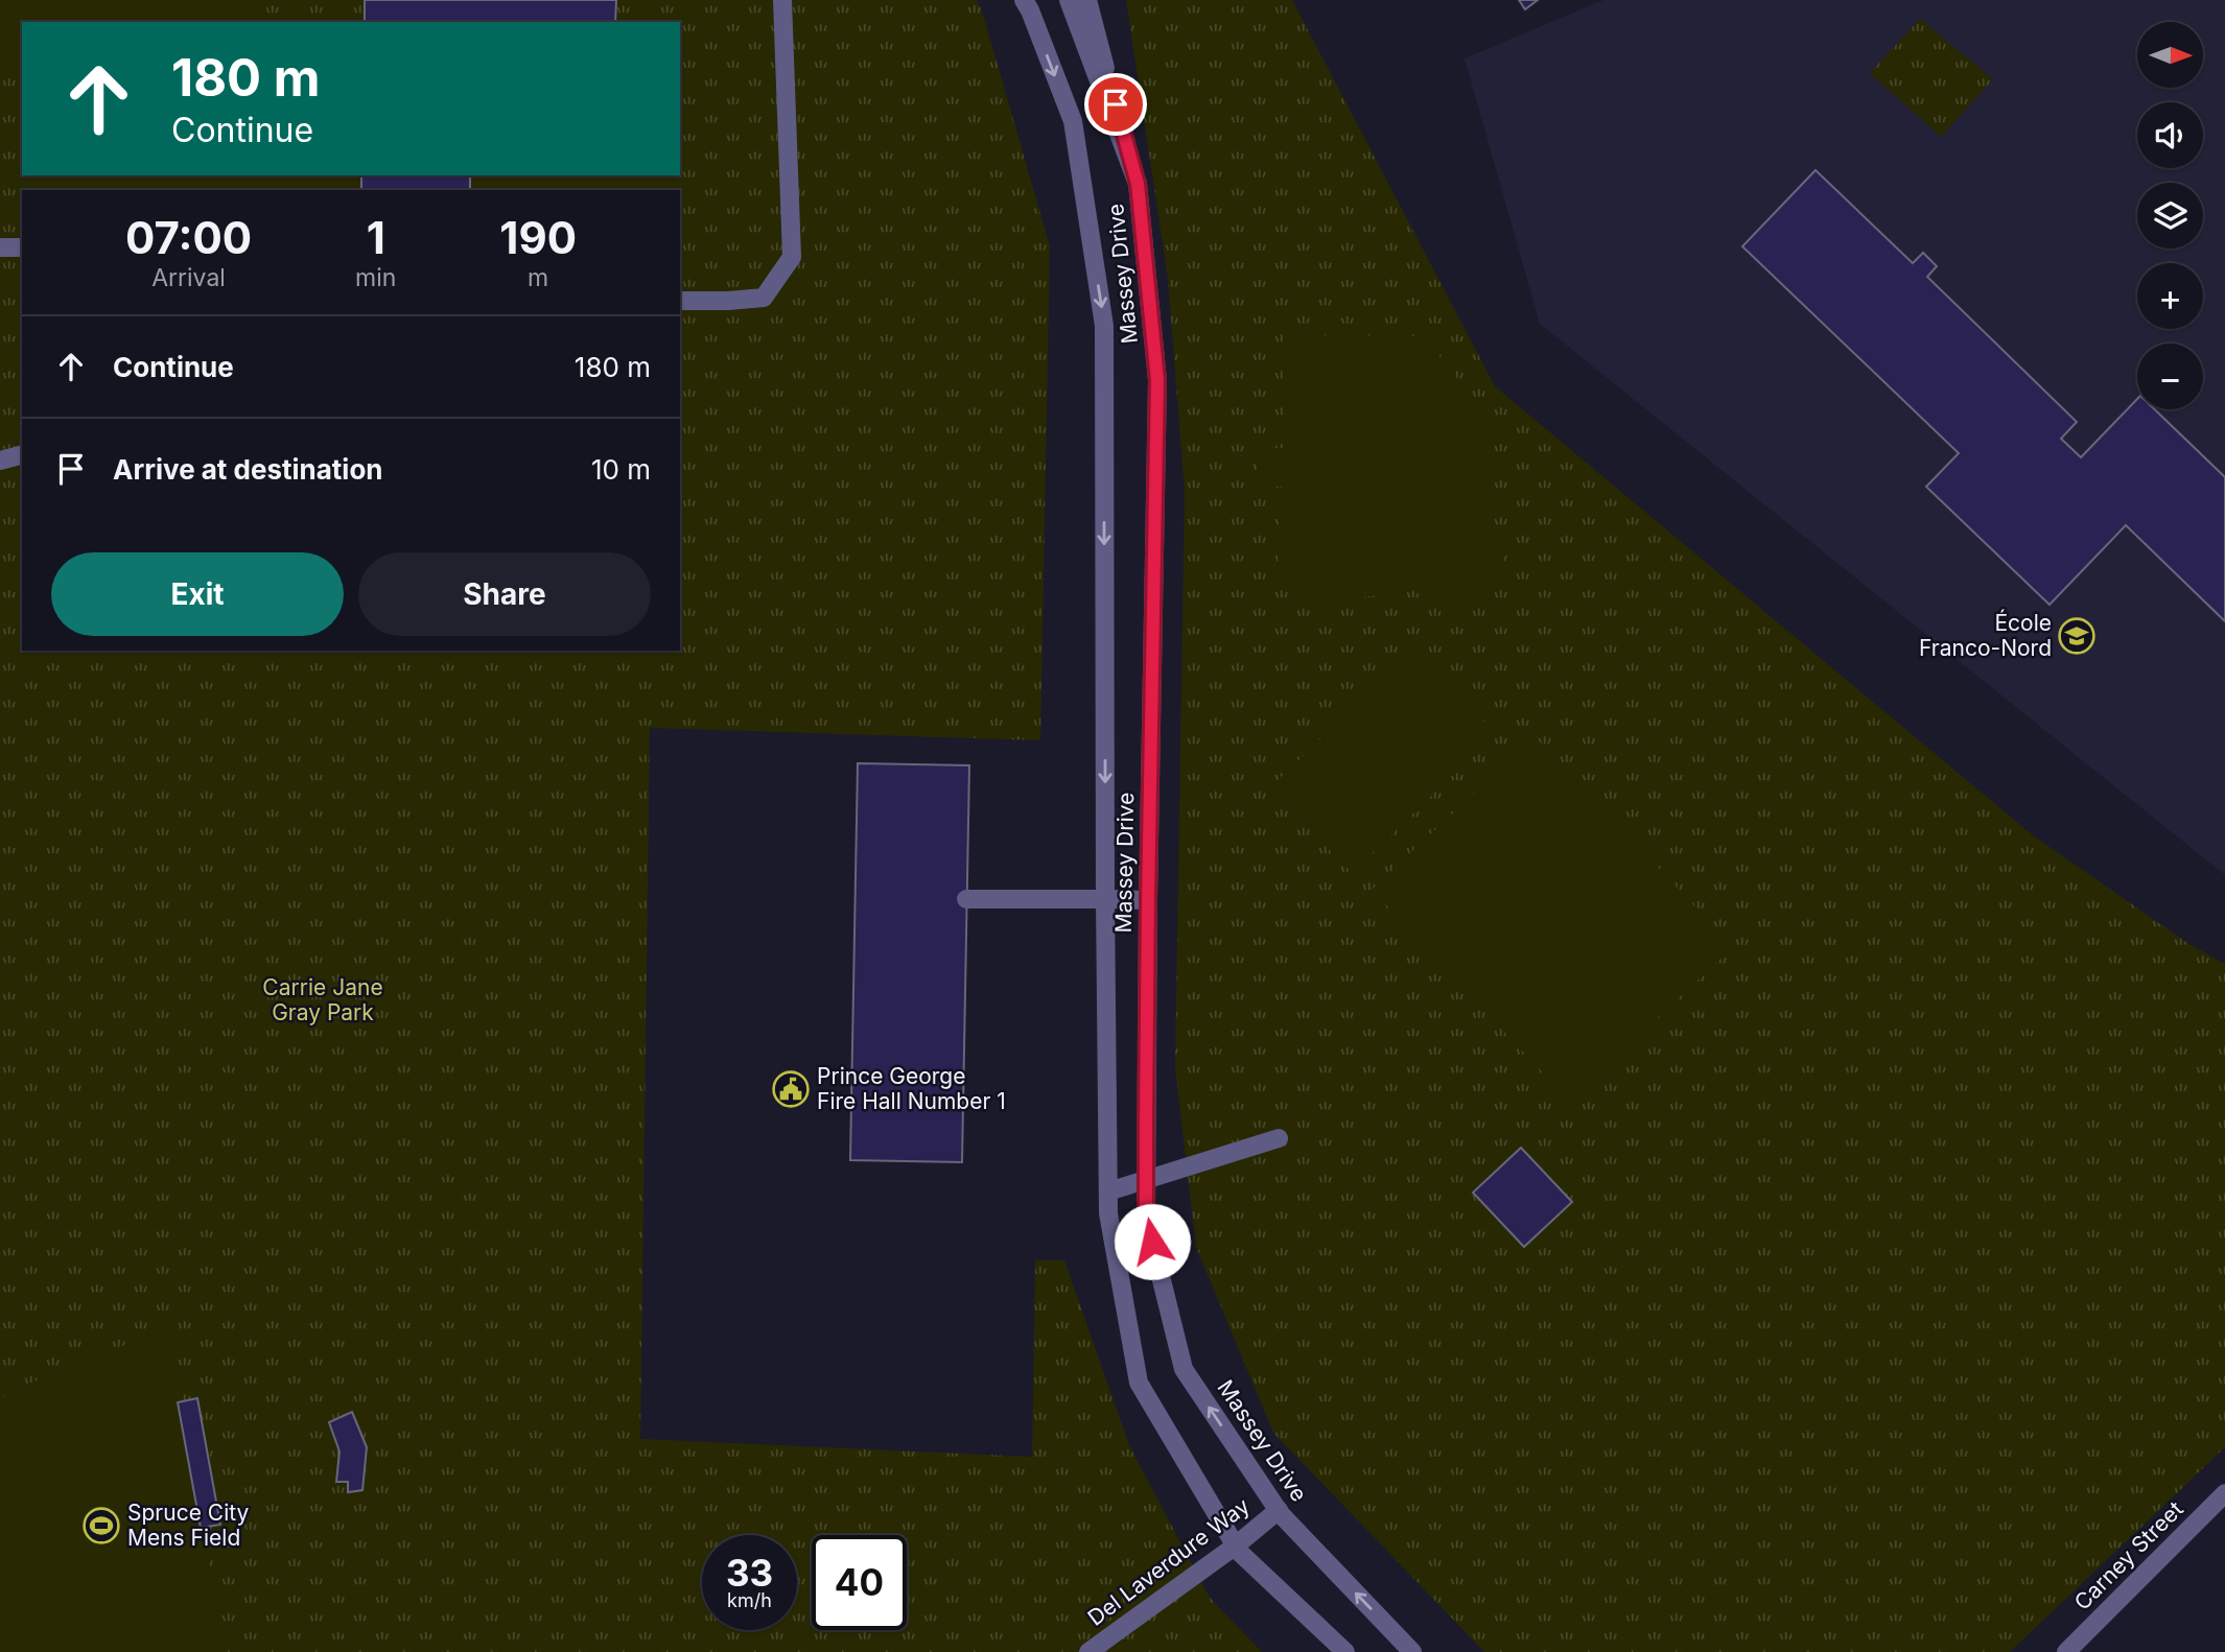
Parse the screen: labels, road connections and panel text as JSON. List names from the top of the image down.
{
  "streets": {
    "street": ["Massey Drive", "Carney Street", "Del Laverdure Way"]
  },
  "crossings": [
    ["Massey Drive", "Del Laverdure Way"]
  ],
  "parks": ["Carrie Jane Gray Park"],
  "places": {
    "school or university": ["École Franco-Nord"],
    "public building": ["Prince George Fire Hall Number 1"],
    "sports": ["Spruce City Mens Field"]
  },
  "north": "right",
  "page": {
    "map_buttons": ["+", "−"],
    "turn": ["180 m", "Continue"],
    "eta": [
      "07:00",
      "Arrival",
      "1",
      "min",
      "190",
      "m"
    ],
    "list": [
      {
        "name": "Continue",
        "value": "180 m"
      },
      {
        "name": "Arrive at destination",
        "value": "10 m"
      }
    ],
    "buttons": ["Exit", "Share"],
    "speed": "33 km/h",
    "limit": "40"
  }
}
